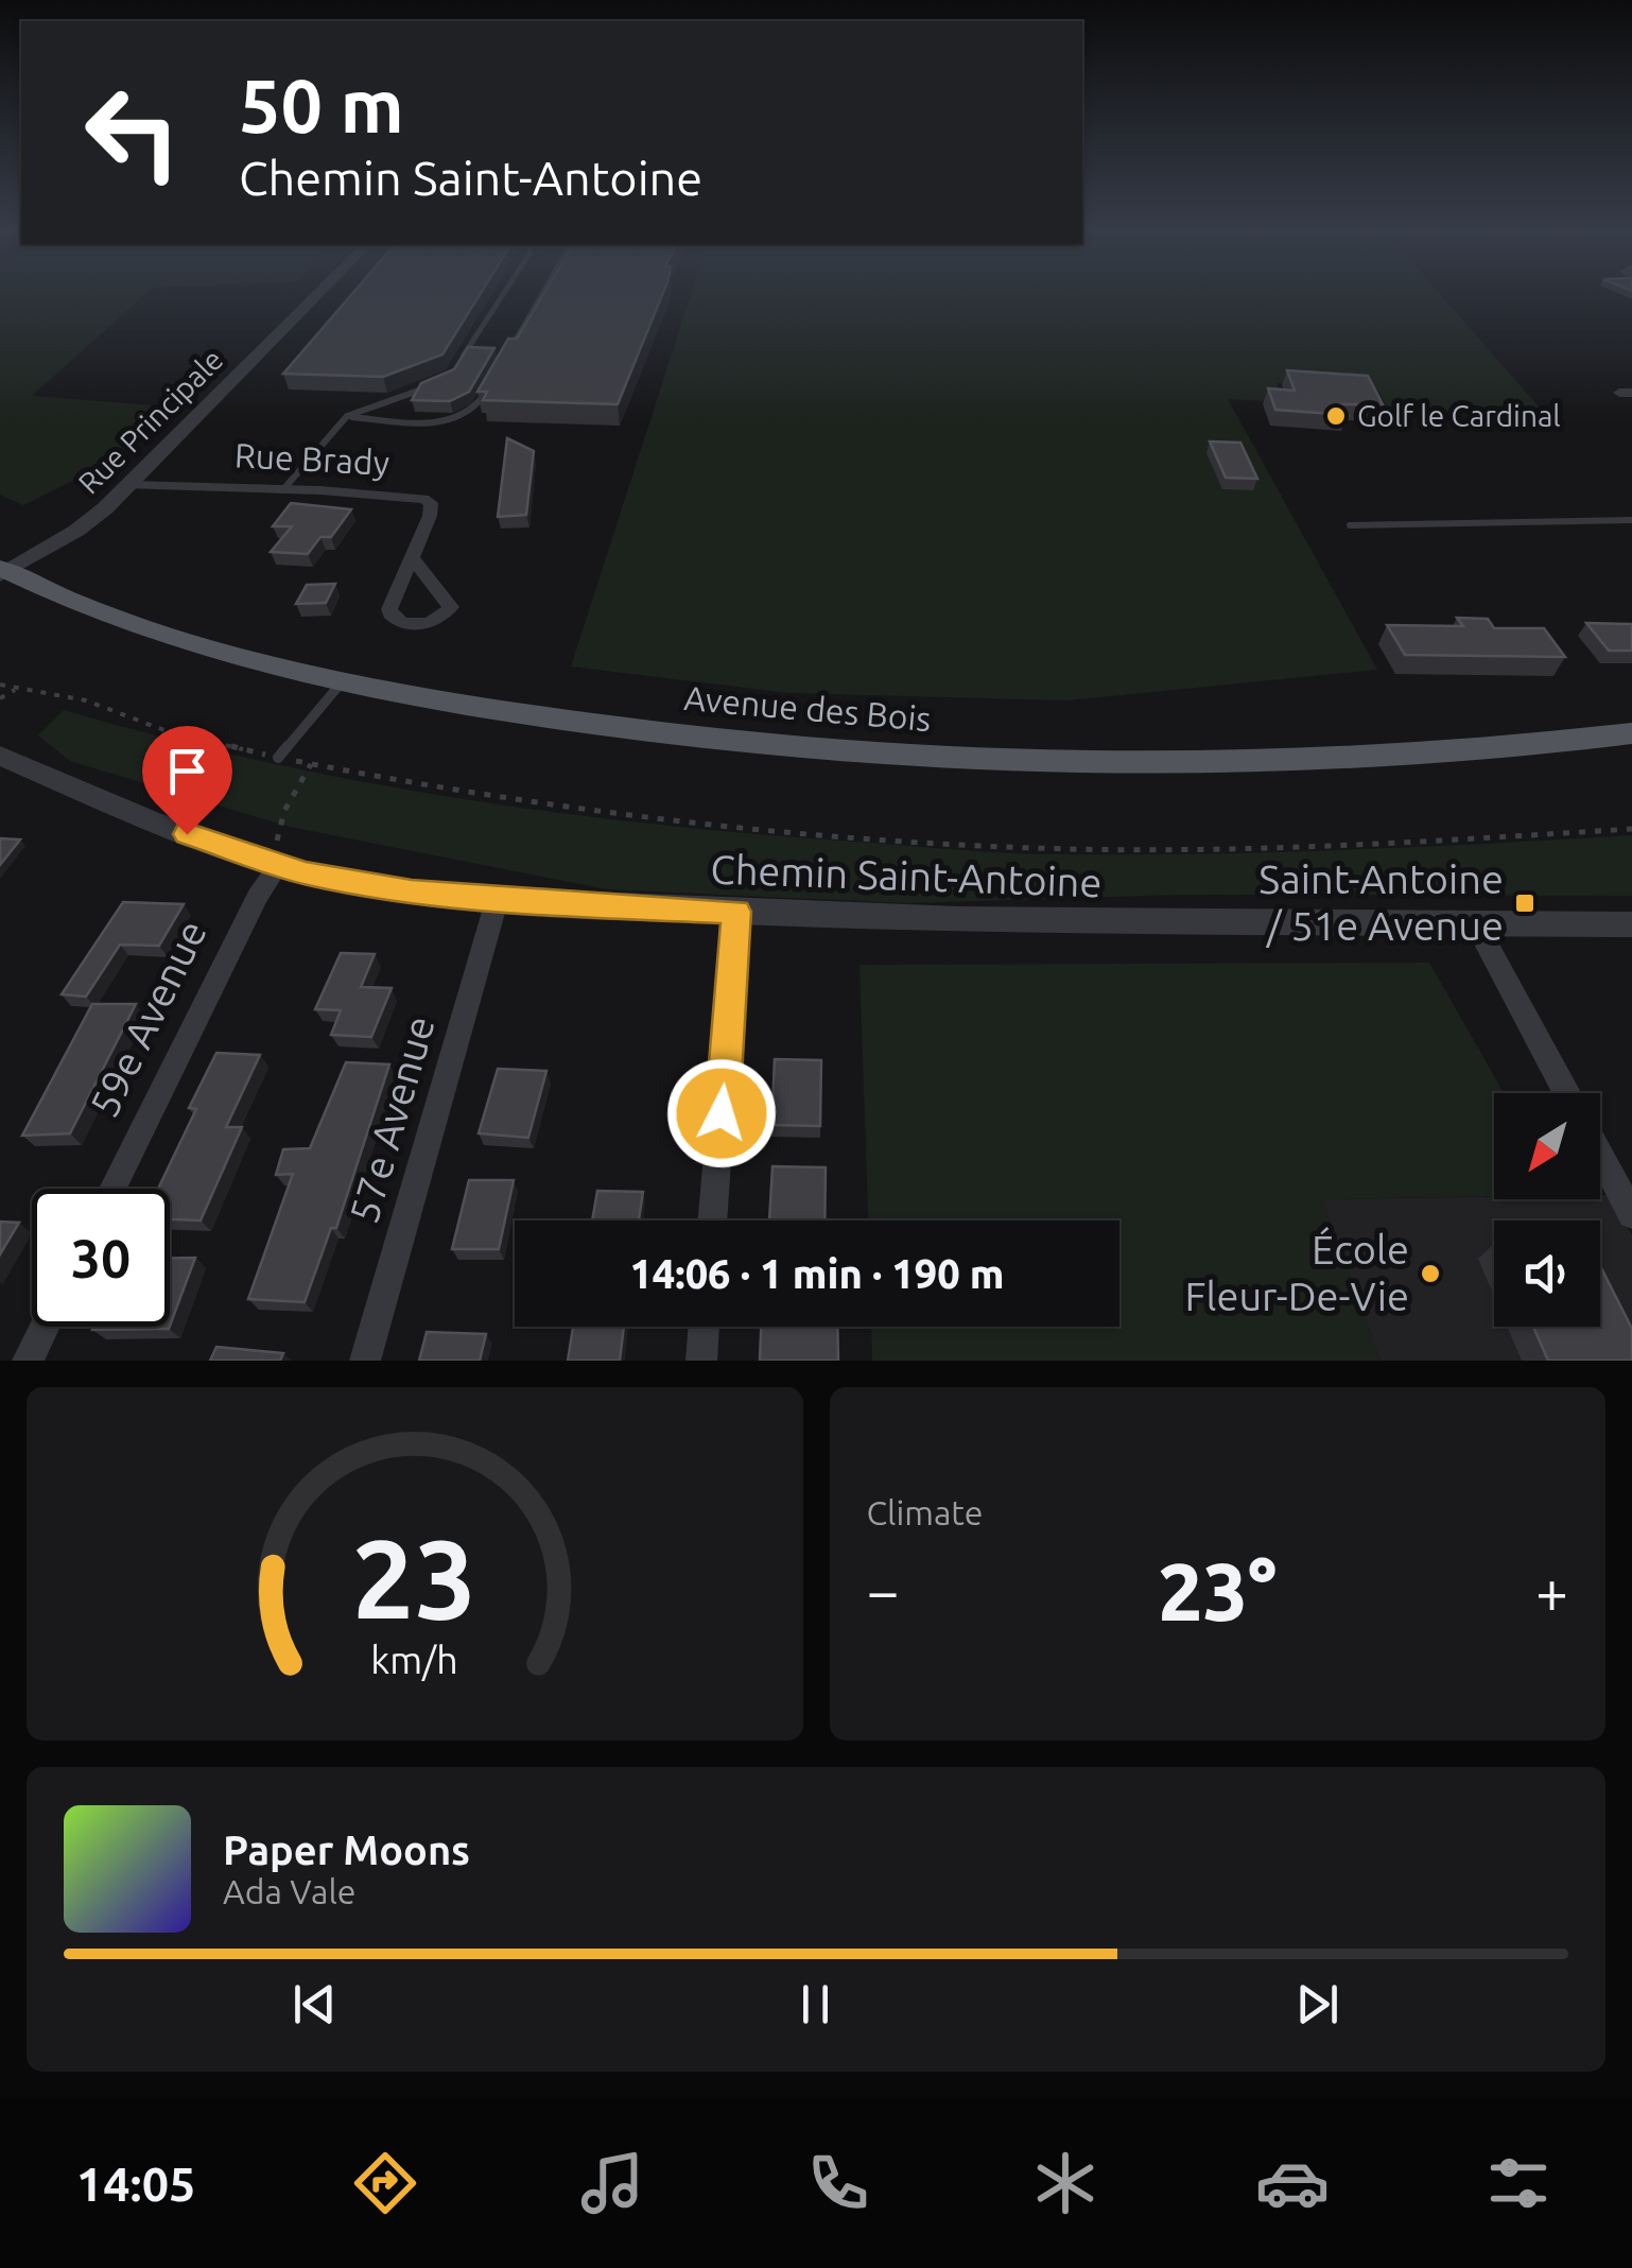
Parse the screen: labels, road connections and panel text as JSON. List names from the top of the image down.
{
  "streets": {
    "main road": ["Avenue des Bois"],
    "street": [
      "Rue Principale",
      "Rue Brady",
      "Chemin Saint-Antoine",
      "59e Avenue",
      "57e Avenue"
    ]
  },
  "crossings": [
    ["Rue Principale", "Rue Brady"],
    ["Rue Principale", "Avenue des Bois"],
    ["Chemin Saint-Antoine", "59e Avenue"],
    ["Chemin Saint-Antoine", "57e Avenue"]
  ],
  "places": {
    "other": ["Golf le Cardinal", "École Fleur-De-Vie"],
    "transit": ["Saint-Antoine / 51e Avenue"]
  },
  "north": "bottom left",
  "page": {
    "turn": ["50 m", "Chemin Saint-Antoine"],
    "limit": "30",
    "trip": "14:06 · 1 min · 190 m",
    "tile": "Climate",
    "heat": ["−", "23°", "+"],
    "song": ["Paper Moons", "Ada Vale"],
    "tabs": "14:05",
    "gauge": ["23", "km/h"]
  }
}
